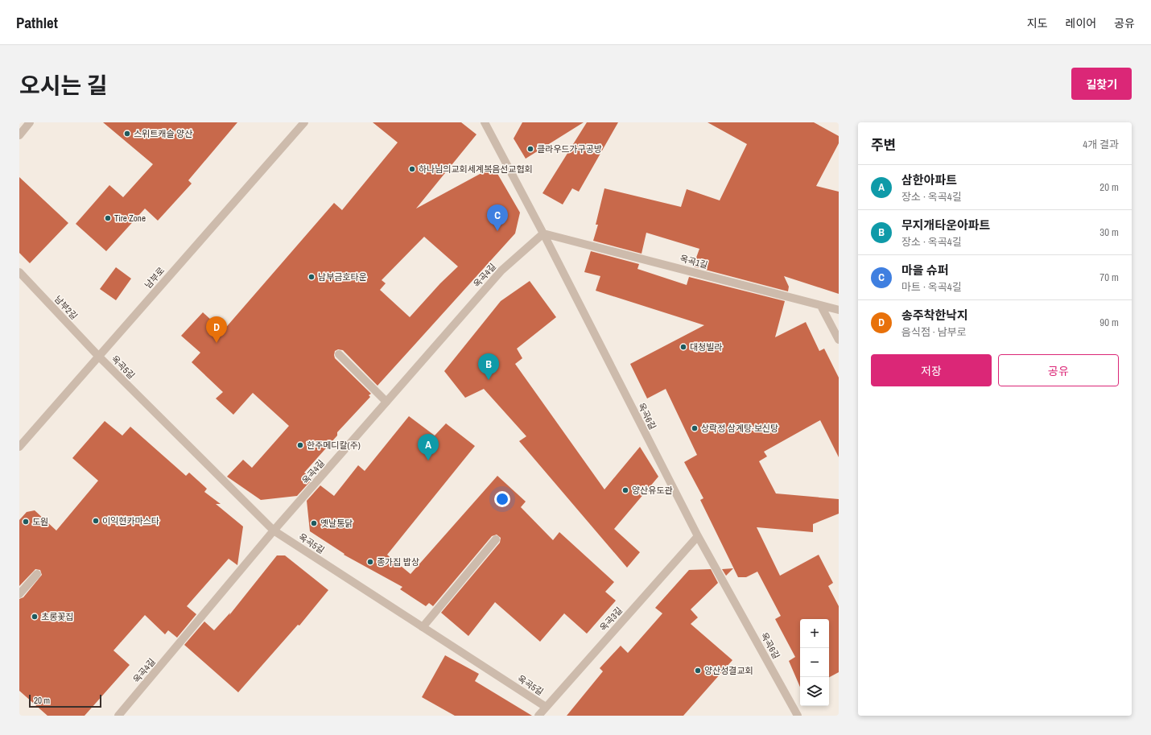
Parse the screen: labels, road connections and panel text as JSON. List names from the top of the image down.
{
  "streets": {
    "street": [
      "옥곡1길",
      "옥곡4길",
      "남부로",
      "남부2길",
      "옥곡5길",
      "옥곡6길",
      "옥곡3길"
    ]
  },
  "crossings": [
    ["옥곡1길", "옥곡4길"],
    ["옥곡1길", "옥곡6길"],
    ["옥곡4길", "옥곡5길"],
    ["옥곡4길", "옥곡6길"],
    ["남부로", "남부2길"],
    ["남부로", "옥곡5길"],
    ["남부2길", "옥곡5길"],
    ["옥곡5길", "옥곡3길"],
    ["옥곡6길", "옥곡3길"]
  ],
  "places": [
    "스위트캐슬 양산",
    "클라우드가구공방",
    "하나님의교회세계복음선교협회",
    "Tire Zone",
    "남부금호타운",
    "대청빌라",
    "상락정 삼계탕·보신탕",
    "한주메디칼(주)",
    "양산유도관",
    "이익현카마스타",
    "도원",
    "옛날통닭",
    "종가집 밥상",
    "초롱꽃집",
    "양산성결교회"
  ],
  "scale_bar": "20 m",
  "page": {
    "header": "Pathlet",
    "nav": ["지도", "레이어", "공유"],
    "title": "오시는 길",
    "buttons": [
      "길찾기",
      ["저장", "공유"]
    ],
    "heading": ["주변", "4개 결과"],
    "list": [
      {
        "mark": "A",
        "name": "삼한아파트",
        "note": "장소 · 옥곡4길",
        "value": "20 m"
      },
      {
        "mark": "B",
        "name": "무지개타운아파트",
        "note": "장소 · 옥곡4길",
        "value": "30 m"
      },
      {
        "mark": "C",
        "name": "마을 슈퍼",
        "note": "마트 · 옥곡4길",
        "value": "70 m"
      },
      {
        "mark": "D",
        "name": "송주착한낙지",
        "note": "음식점 · 남부로",
        "value": "90 m"
      }
    ],
    "pins": [
      "C",
      "D",
      "B",
      "A"
    ],
    "map_buttons": ["+", "−"],
    "scale": "20 m"
  }
}
